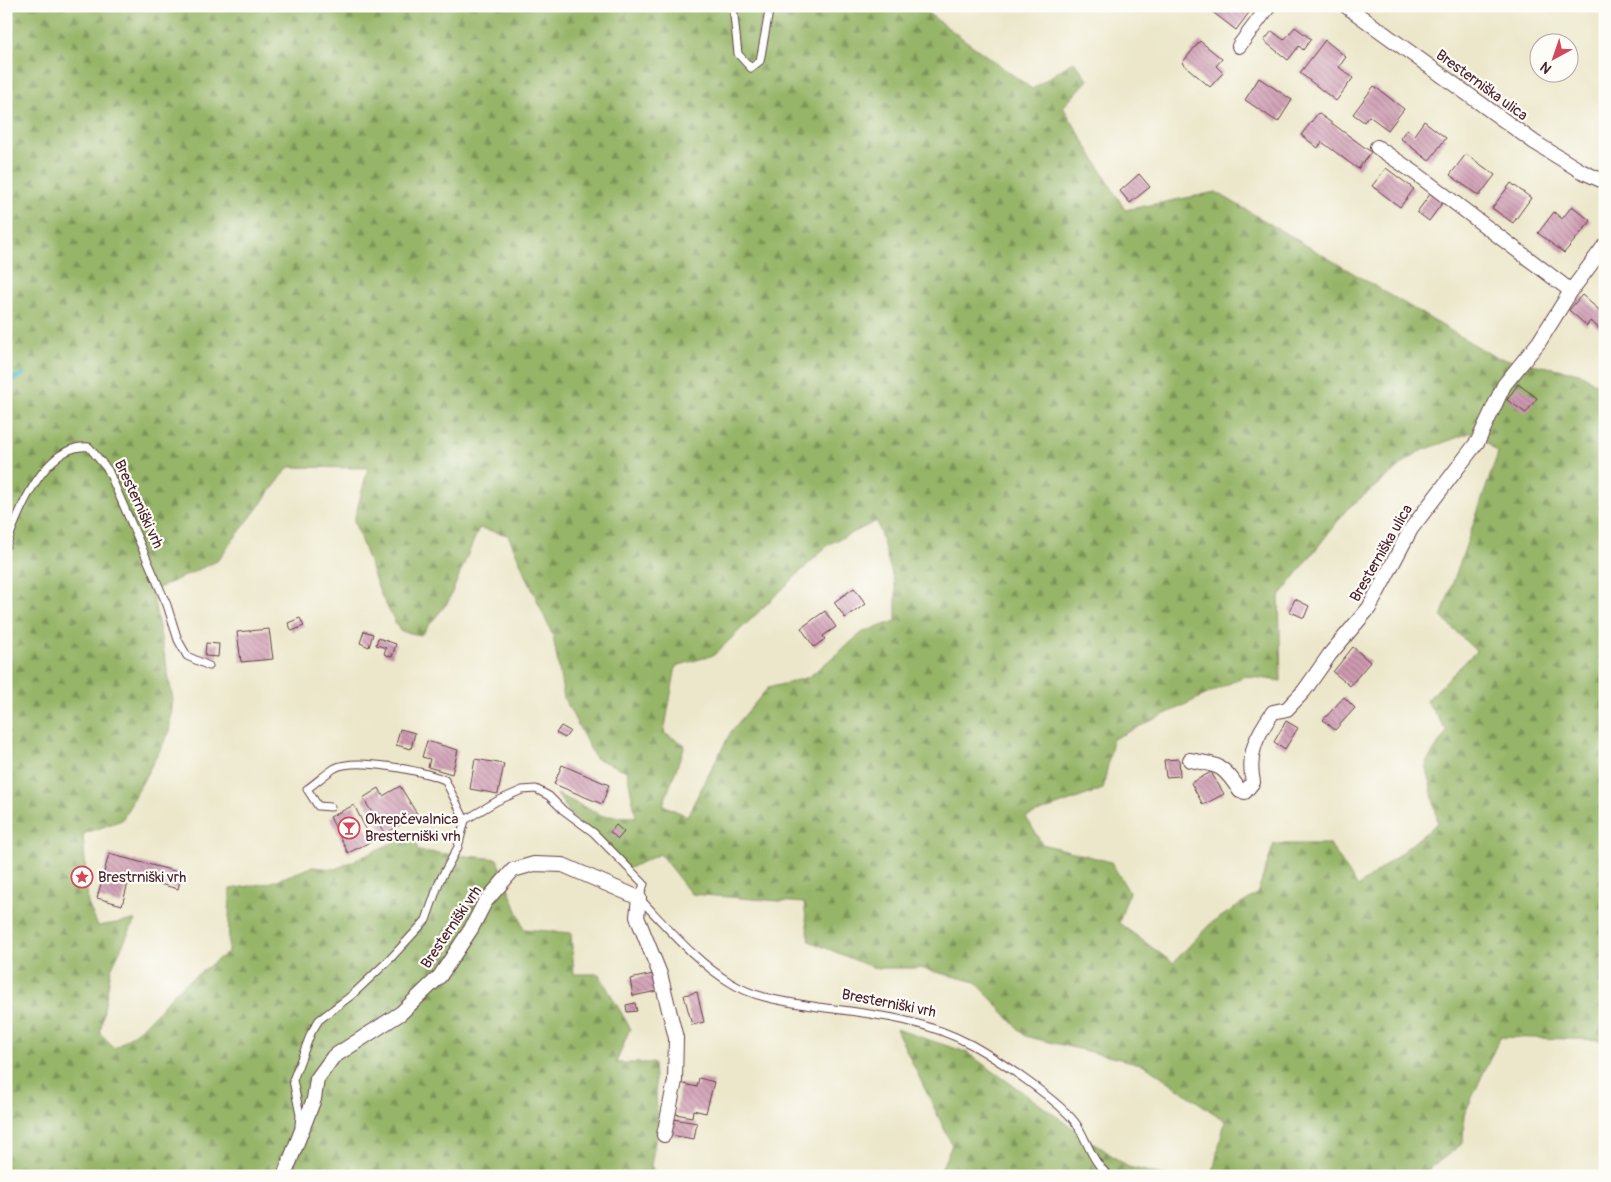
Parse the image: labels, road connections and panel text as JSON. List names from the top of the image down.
{
  "streets": {
    "street": ["Bresterniška ulica", "Bresterniški vrh"]
  },
  "places": {
    "bar": ["Okrepčevalnica Bresterniški vrh"],
    "place": ["Brestrniški vrh"]
  },
  "north": "bottom left"
}
